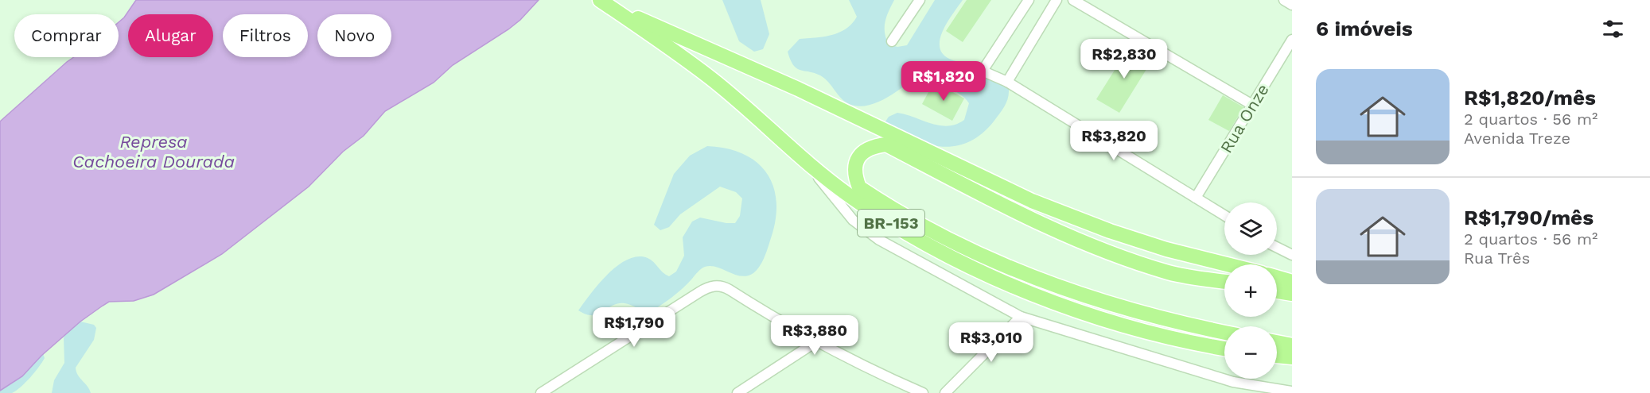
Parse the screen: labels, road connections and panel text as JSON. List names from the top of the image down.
{
  "streets": {
    "highway": ["BR-153"],
    "street": ["Rua Onze"]
  },
  "water": ["Represa Cachoeira Dourada"],
  "page": {
    "heading": "6 imóveis",
    "chip": [
      "Comprar",
      "Alugar",
      "Filtros",
      "Novo"
    ],
    "price": [
      "R$2,830",
      "R$1,820",
      "R$3,820",
      "R$1,790",
      "R$3,880",
      "R$3,010"
    ],
    "list": [
      {
        "name": "R$1,820/mês",
        "note": "2 quartos · 56 m² · Avenida Treze"
      },
      {
        "name": "R$1,790/mês",
        "note": "2 quartos · 56 m² · Rua Três"
      }
    ],
    "map_buttons": ["+", "−"]
  }
}
